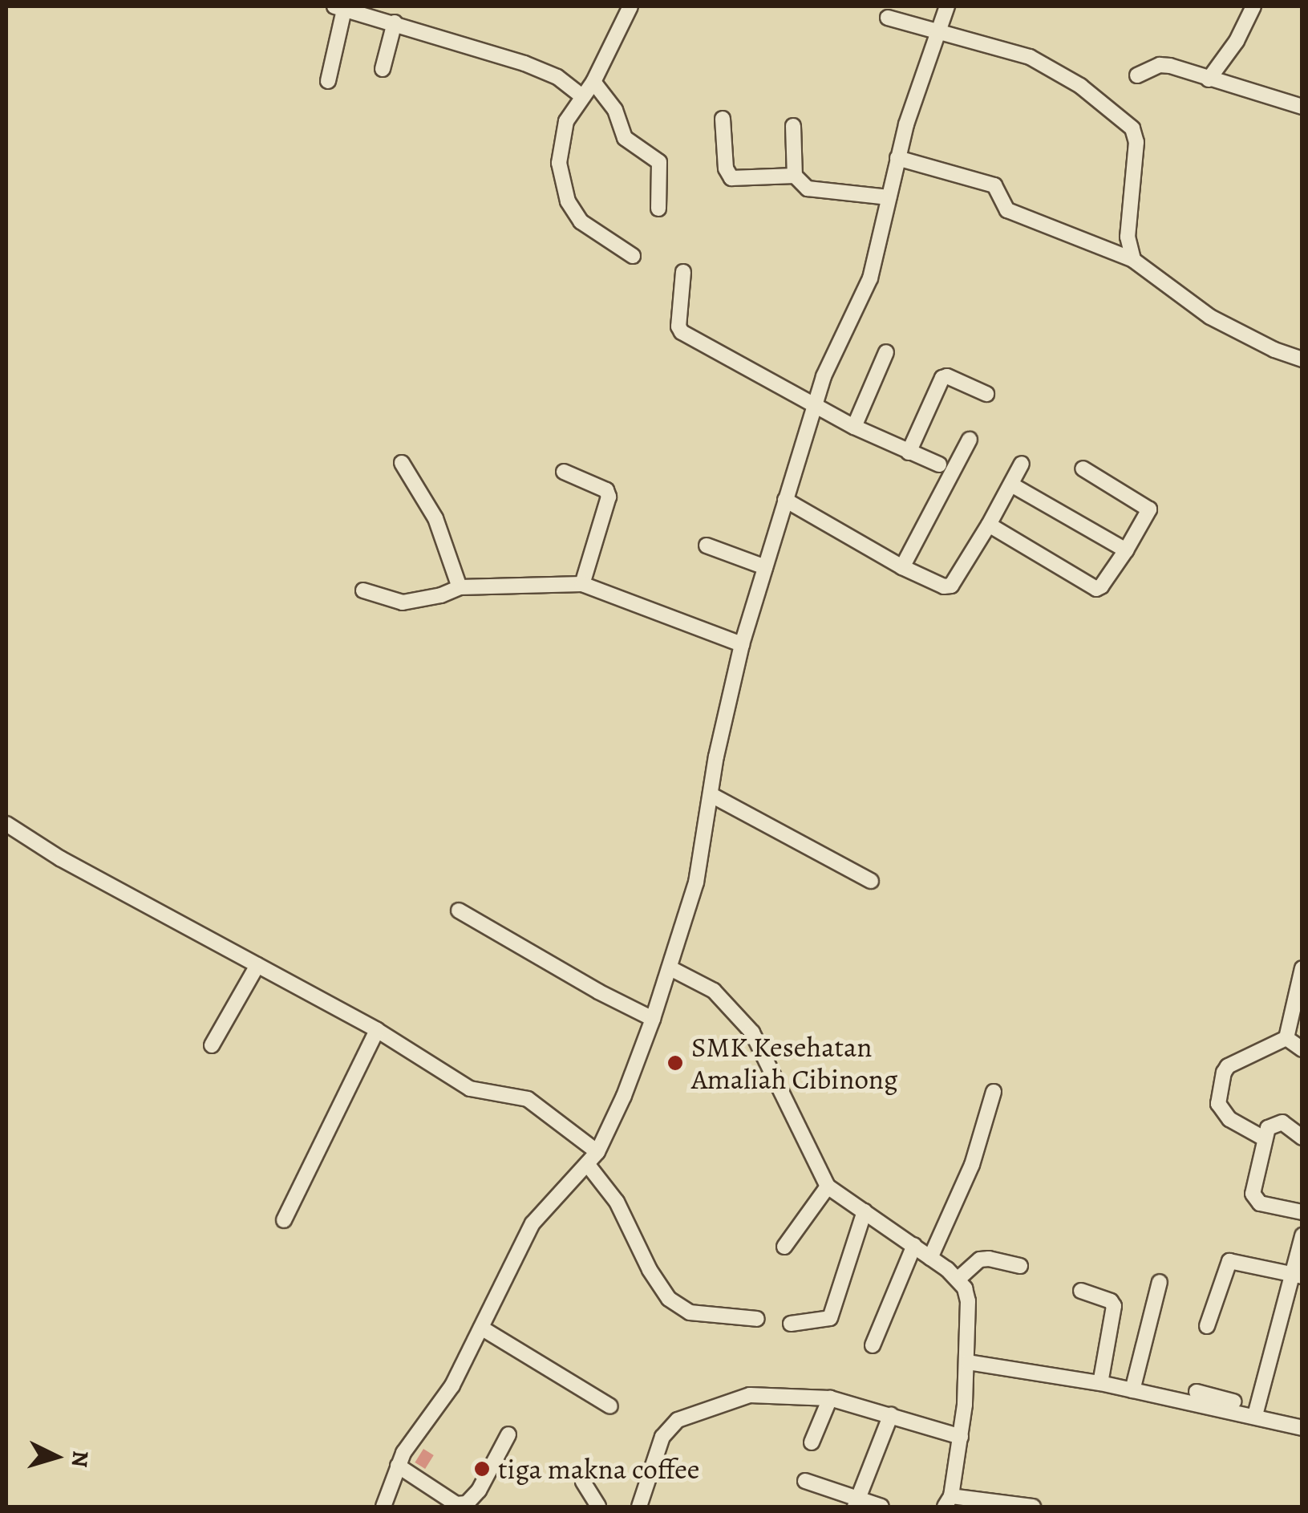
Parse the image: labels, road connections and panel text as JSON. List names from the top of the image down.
{
  "places": ["SMK Kesehatan Amaliah Cibinong", "tiga makna coffee"],
  "north": "right"
}
